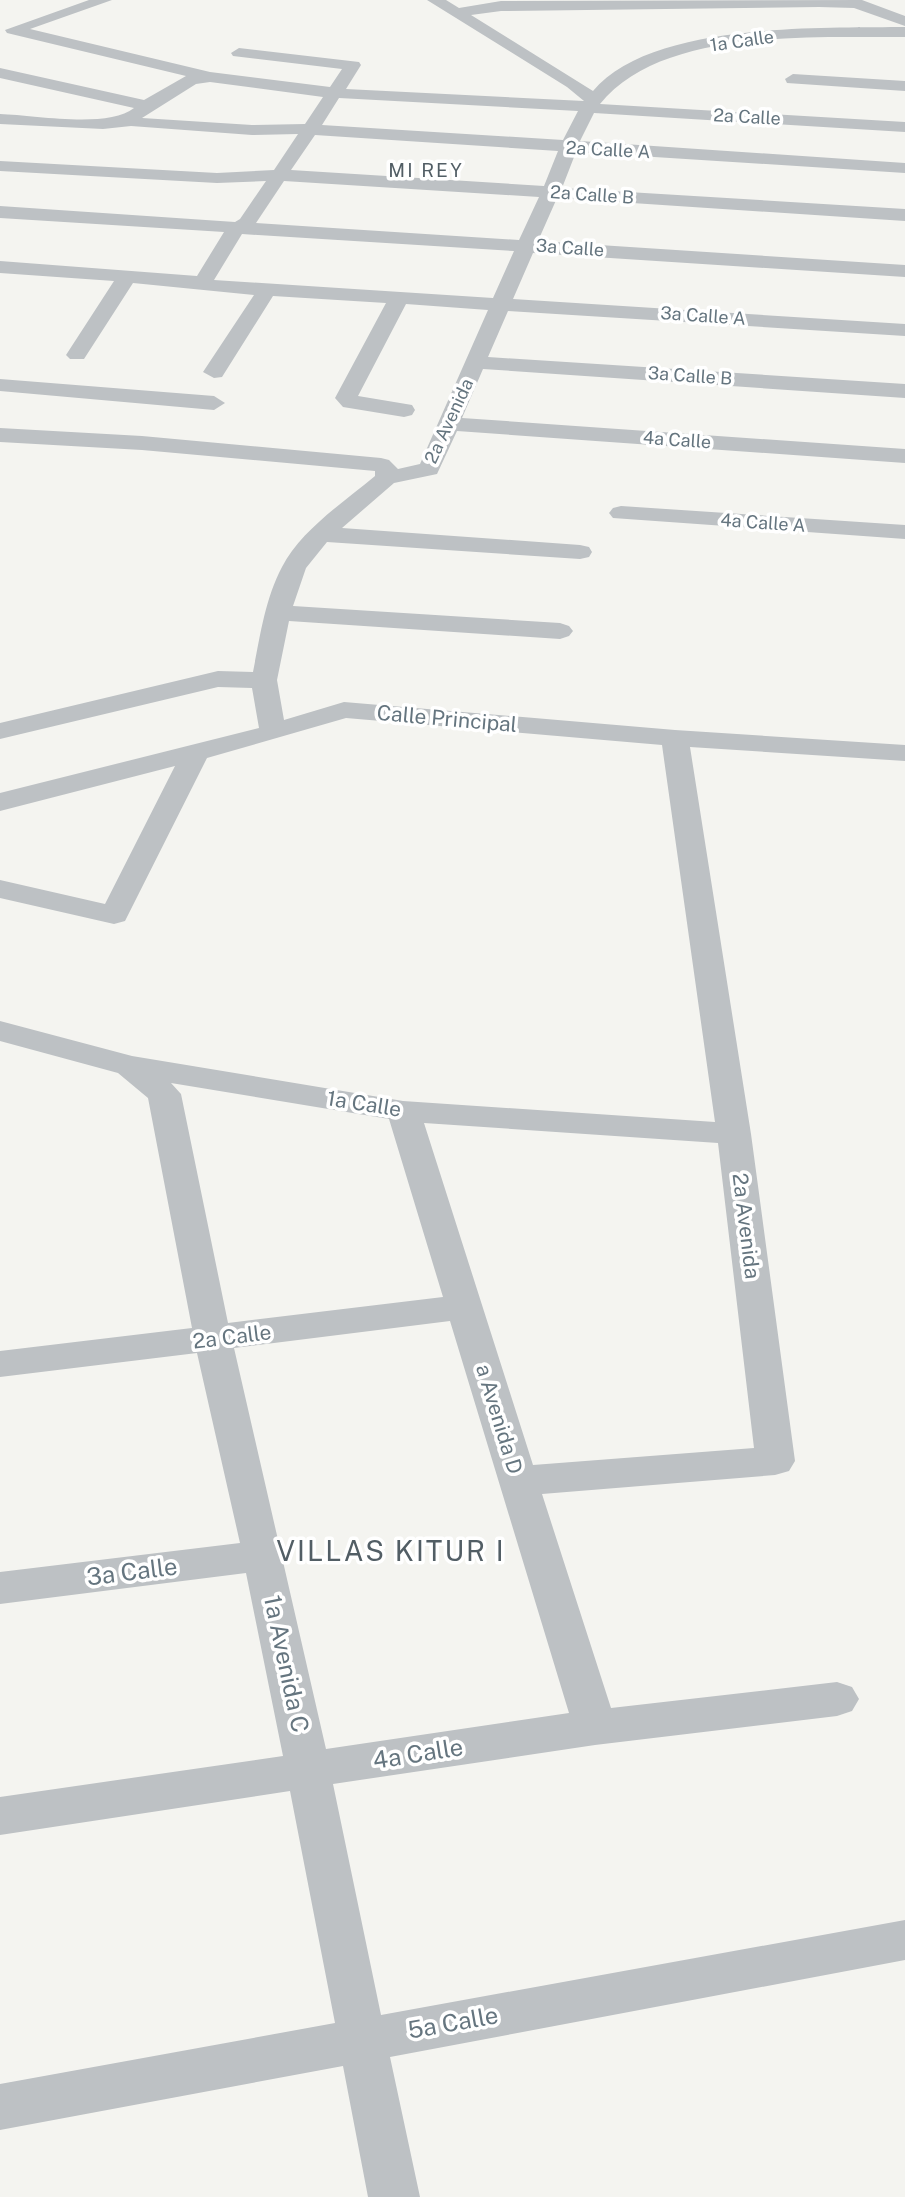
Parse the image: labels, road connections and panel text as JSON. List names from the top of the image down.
{
  "streets": {
    "street": [
      "1a Calle",
      "2a Calle",
      "2a Calle A",
      "2a Calle B",
      "3a Calle",
      "3a Calle A",
      "3a Calle B",
      "2a Avenida",
      "4a Calle",
      "4a Calle A",
      "Calle Principal",
      "a Avenida D",
      "1a Avenida C",
      "5a Calle"
    ]
  },
  "crossings": [
    ["1a Calle", "2a Calle"],
    ["1a Calle", "2a Avenida"],
    ["1a Calle", "a Avenida D"],
    ["1a Calle", "1a Avenida C"],
    ["2a Calle", "2a Avenida"],
    ["2a Calle", "a Avenida D"],
    ["2a Calle", "1a Avenida C"],
    ["2a Calle A", "2a Avenida"],
    ["2a Calle B", "2a Avenida"],
    ["3a Calle", "2a Avenida"],
    ["3a Calle", "1a Avenida C"],
    ["3a Calle A", "2a Avenida"],
    ["3a Calle B", "2a Avenida"],
    ["2a Avenida", "4a Calle"],
    ["2a Avenida", "Calle Principal"],
    ["2a Avenida", "a Avenida D"],
    ["4a Calle", "a Avenida D"],
    ["4a Calle", "1a Avenida C"],
    ["1a Avenida C", "5a Calle"]
  ],
  "districts": ["MI REY", "VILLAS KITUR I"]
}
